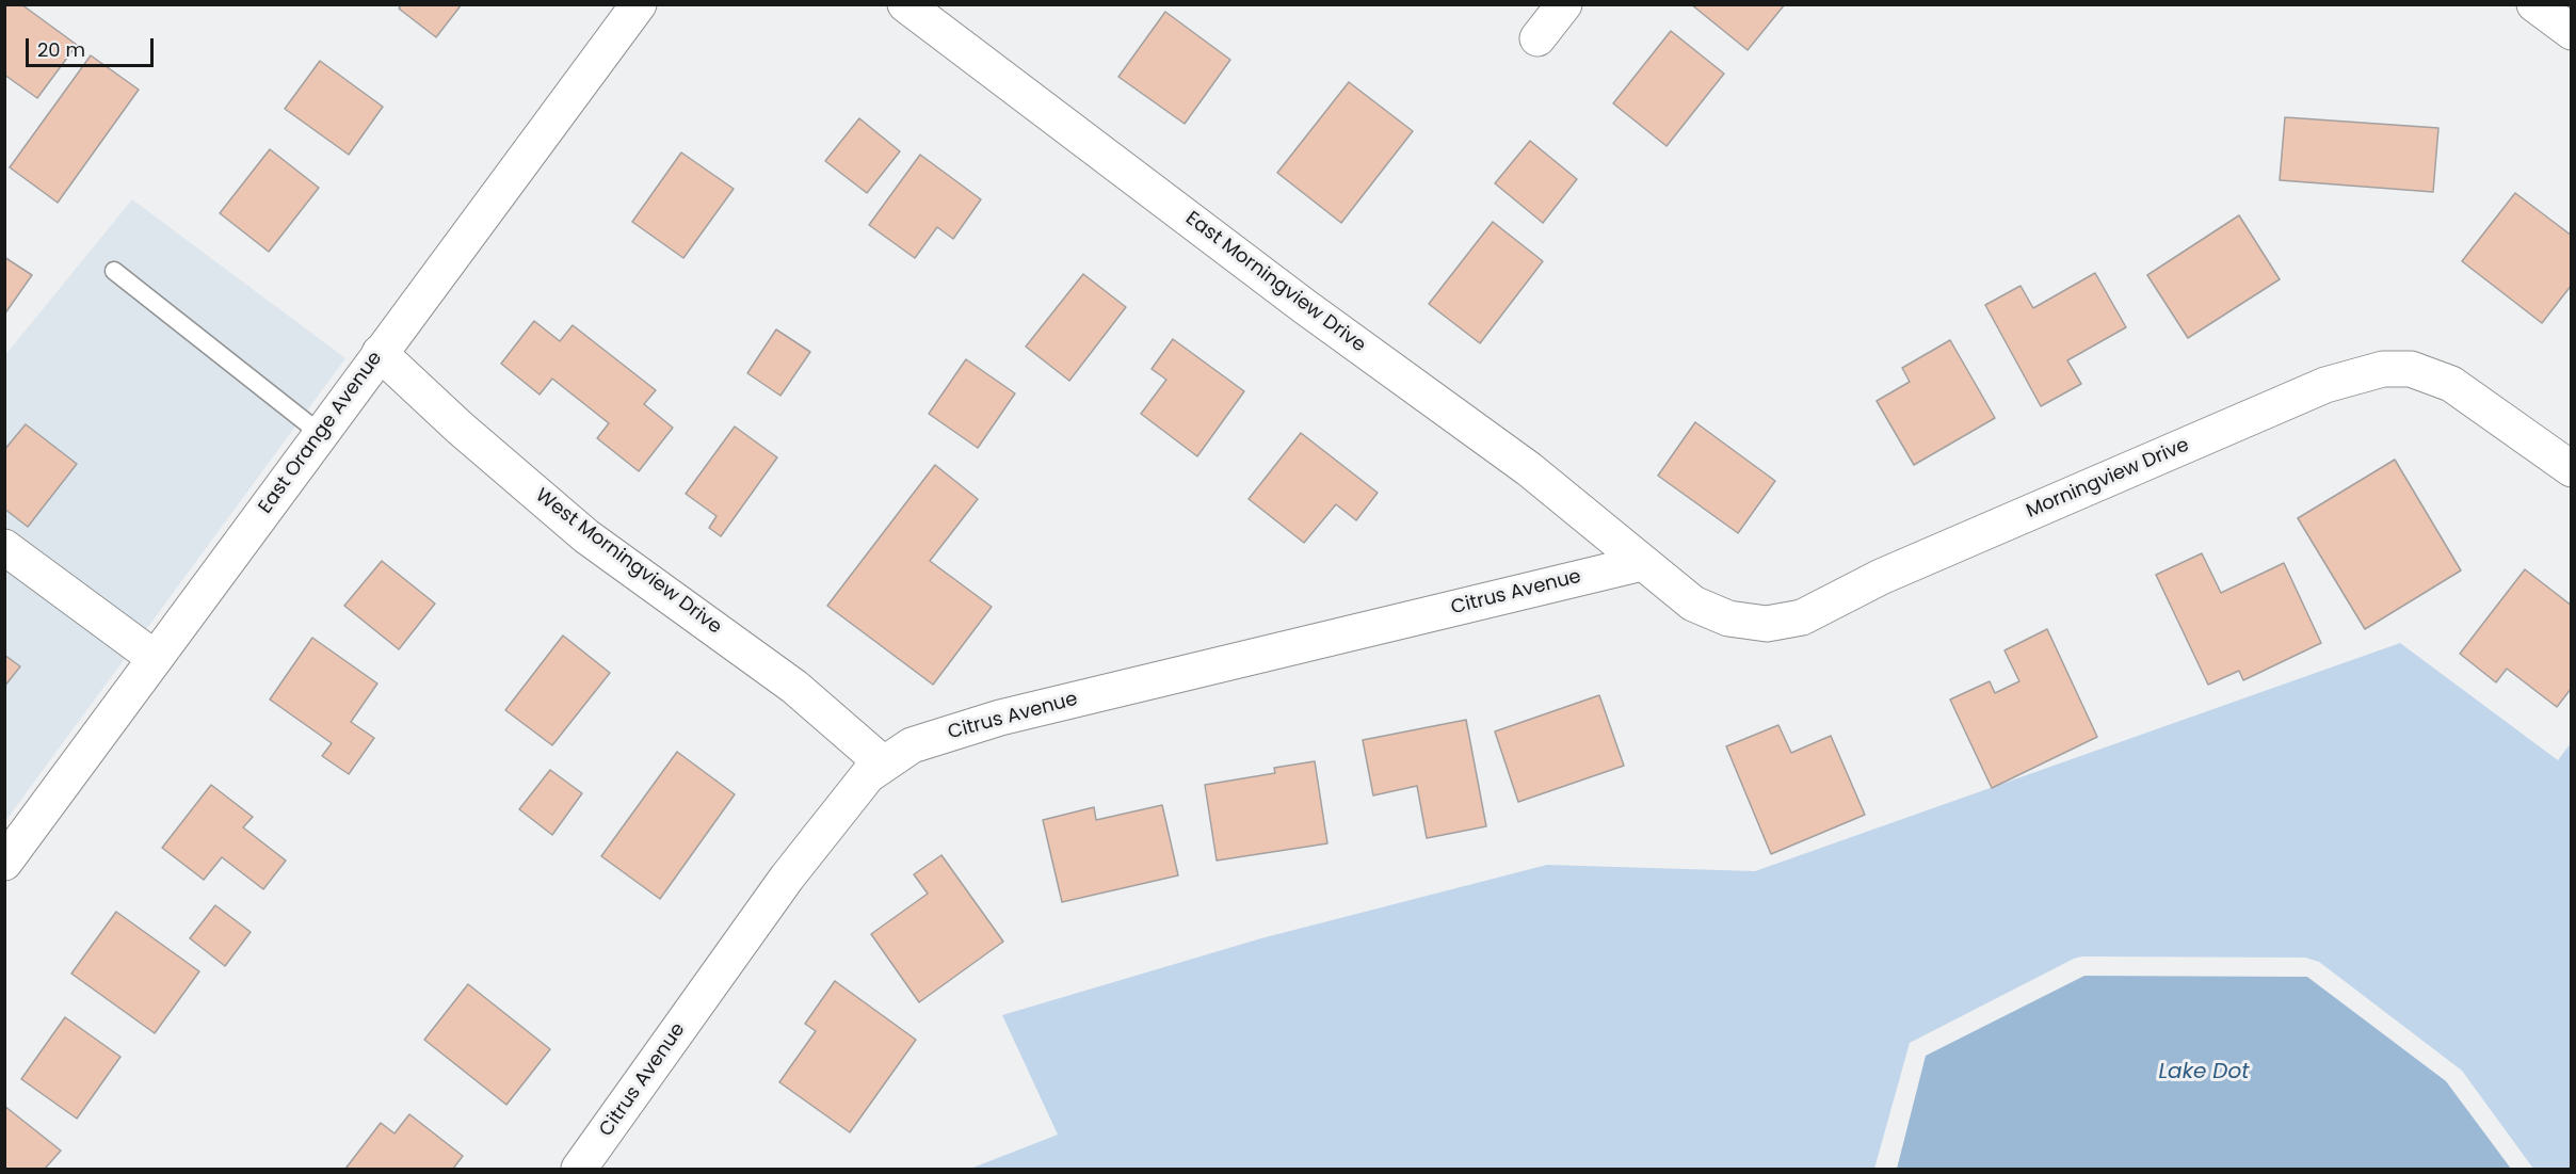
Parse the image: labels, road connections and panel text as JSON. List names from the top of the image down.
{
  "streets": {
    "street": [
      "East Morningview Drive",
      "East Orange Avenue",
      "Morningview Drive",
      "West Morningview Drive",
      "Citrus Avenue"
    ]
  },
  "crossings": [
    ["East Morningview Drive", "Morningview Drive"],
    ["East Morningview Drive", "Citrus Avenue"],
    ["East Orange Avenue", "West Morningview Drive"],
    ["Morningview Drive", "Citrus Avenue"],
    ["West Morningview Drive", "Citrus Avenue"]
  ],
  "water": ["Lake Dot"],
  "scale_bar": "20 m"
}
